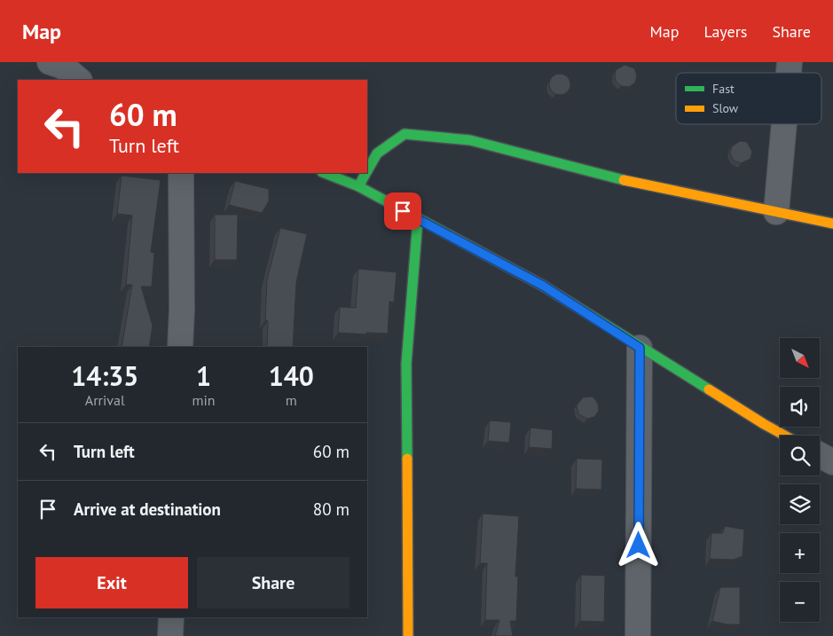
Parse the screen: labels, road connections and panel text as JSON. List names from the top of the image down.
{
  "legend": ["Fast", "Slow"],
  "north": "bottom right",
  "page": {
    "header": "Map",
    "nav": ["Map", "Layers", "Share"],
    "turn": ["60 m", "Turn left"],
    "map_buttons": ["+", "−"],
    "eta": [
      "14:35",
      "Arrival",
      "1",
      "min",
      "140",
      "m"
    ],
    "list": [
      {
        "name": "Turn left",
        "value": "60 m"
      },
      {
        "name": "Arrive at destination",
        "value": "80 m"
      }
    ],
    "buttons": ["Exit", "Share"]
  }
}
